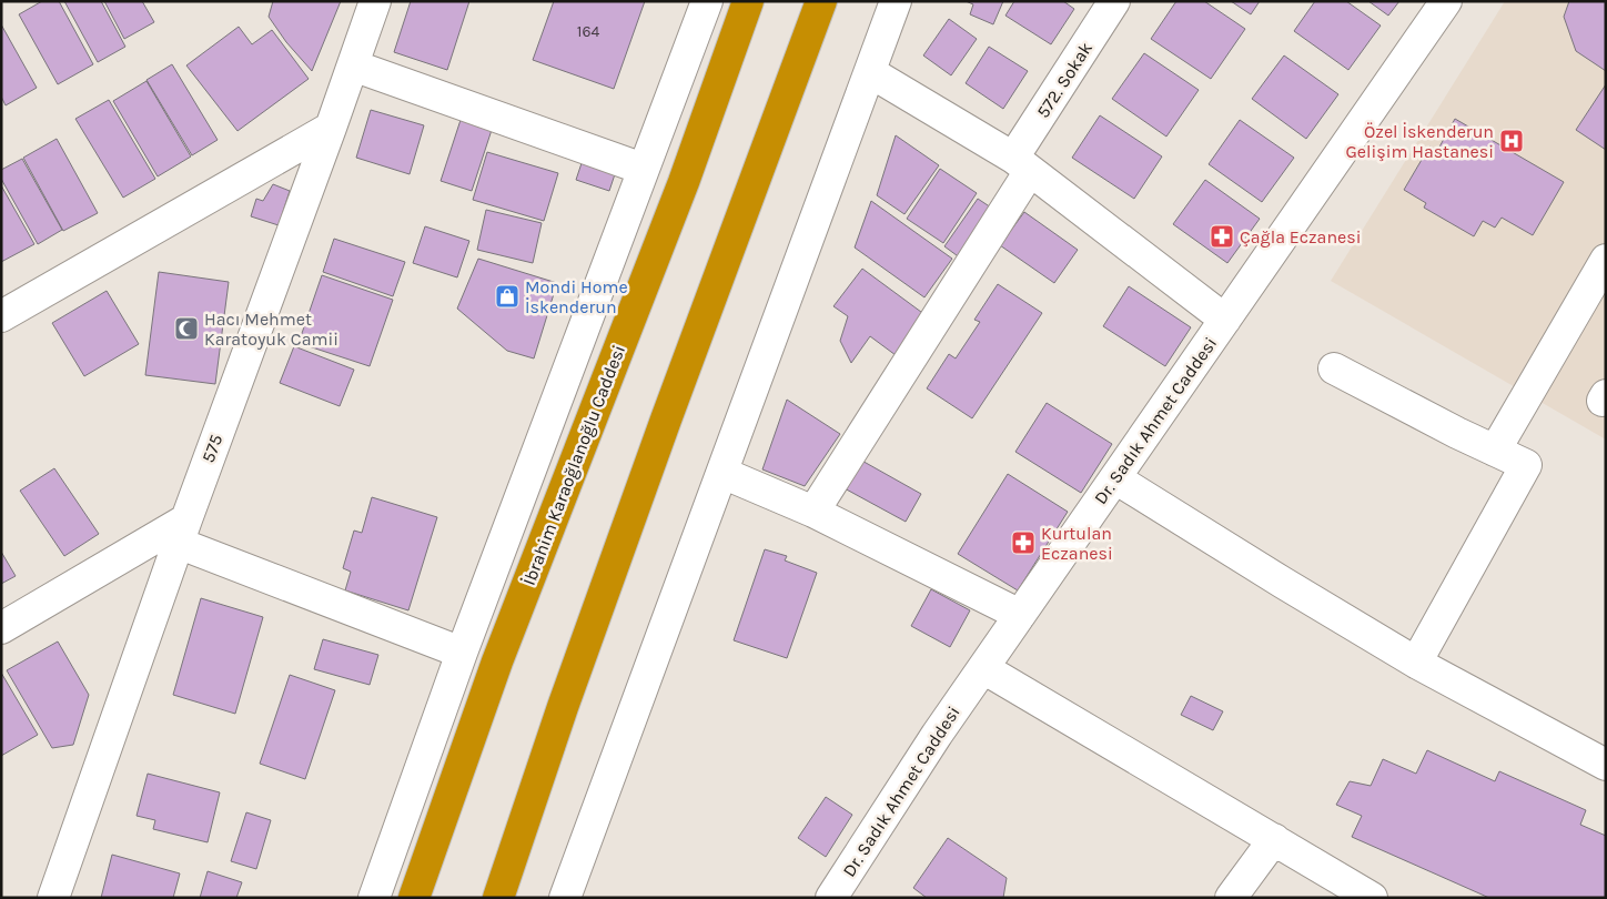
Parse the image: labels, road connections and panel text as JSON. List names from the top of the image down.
{
  "streets": {
    "highway": ["İbrahim Karaoğlanoğlu Caddesi"],
    "street": ["572. Sokak", "Dr. Sadık Ahmet Caddesi", "575"]
  },
  "places": {
    "hospital": ["Özel İskenderun Gelişim Hastanesi"],
    "pharmacy": ["Çağla Eczanesi", "Kurtulan Eczanesi"],
    "shop": ["Mondi Home İskenderun"],
    "mosque": ["Hacı Mehmet Karatoyuk Camii"]
  },
  "house_numbers": ["164"]
}
